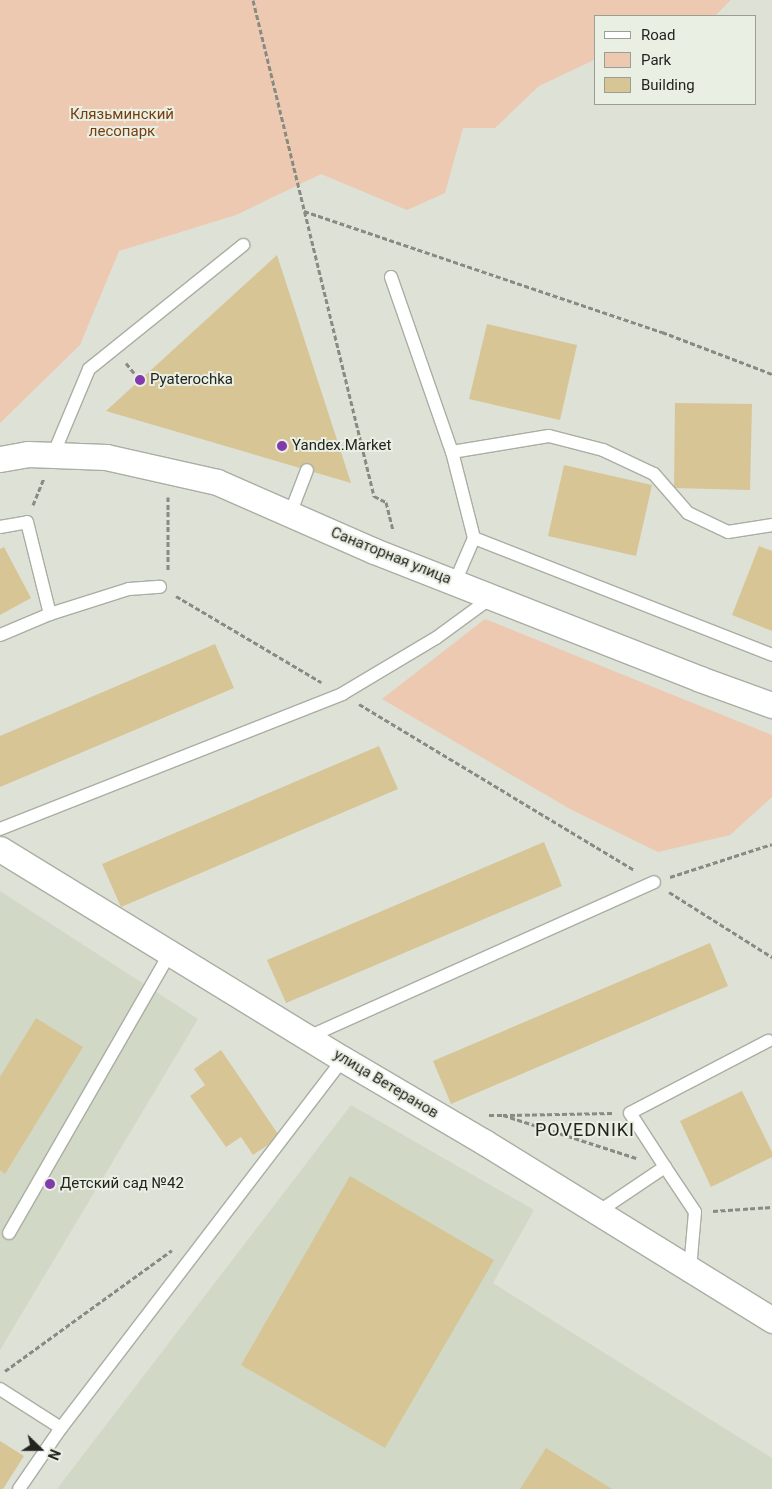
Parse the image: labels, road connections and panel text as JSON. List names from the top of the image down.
{
  "streets": {
    "street": ["Санаторная улица", "улица Ветеранов"]
  },
  "districts": ["POVEDNIKI"],
  "parks": ["Клязьминский лесопарк"],
  "places": ["Pyaterochka", "Yandex.Market", "Детский сад №42"],
  "legend": ["Road", "Park", "Building"],
  "north": "right"
}
